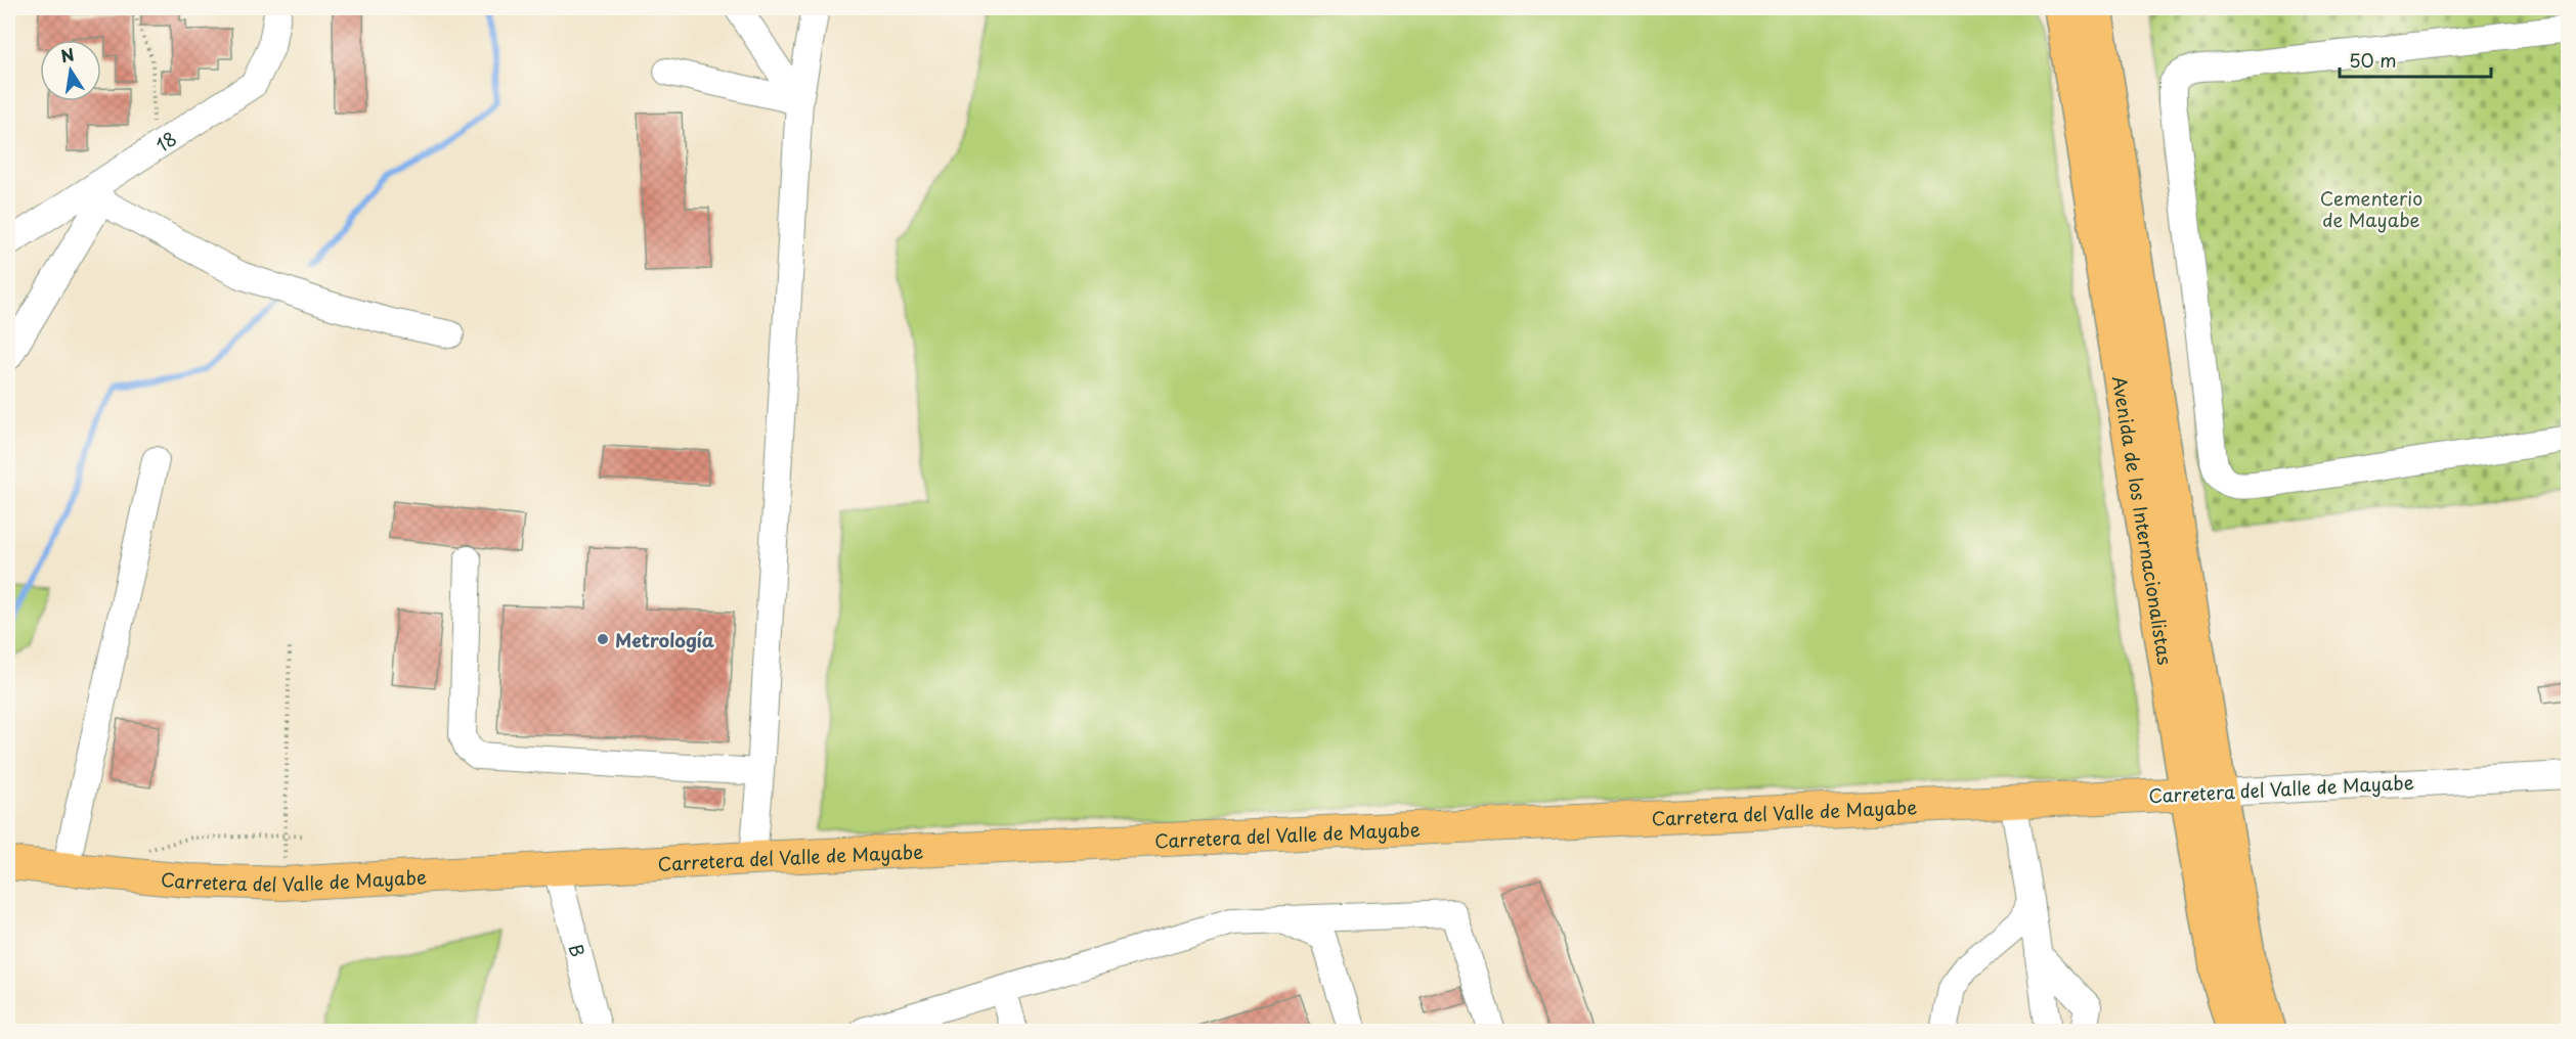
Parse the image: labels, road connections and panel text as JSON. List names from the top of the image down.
{
  "streets": {
    "highway": ["Avenida de los Internacionalistas"],
    "main road": ["Carretera del Valle de Mayabe"],
    "street": ["18", "B"]
  },
  "crossings": [
    ["Avenida de los Internacionalistas", "Carretera del Valle de Mayabe"],
    ["Carretera del Valle de Mayabe", "B"]
  ],
  "parks": ["Cementerio de Mayabe"],
  "places": ["Metrología"],
  "scale_bar": "50 m",
  "north": "top"
}
